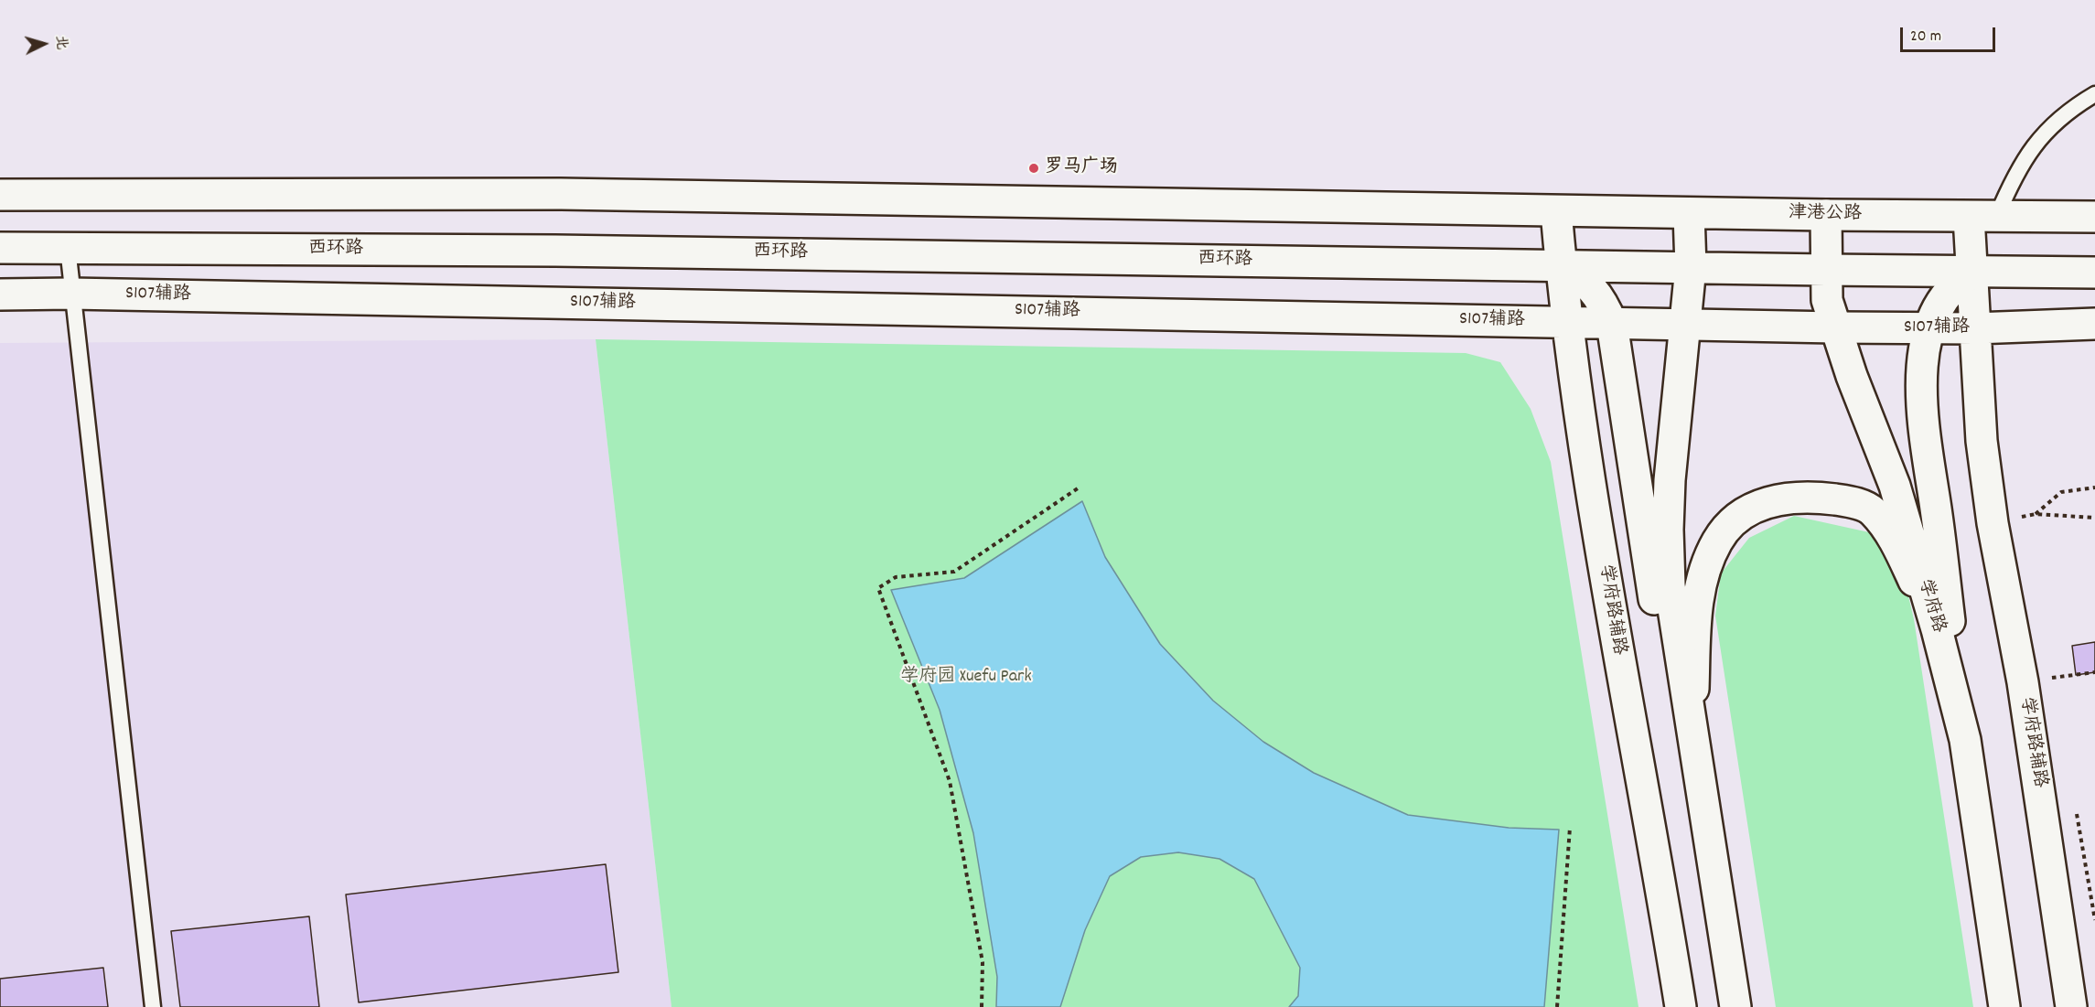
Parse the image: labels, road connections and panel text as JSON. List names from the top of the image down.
{
  "streets": {
    "main road": [
      "津港公路",
      "西环路",
      "S107辅路",
      "学府路",
      "学府路辅路"
    ]
  },
  "crossings": [
    ["津港公路", "学府路"],
    ["津港公路", "学府路辅路"],
    ["西环路", "学府路辅路"],
    ["S107辅路", "学府路"],
    ["S107辅路", "学府路辅路"]
  ],
  "parks": ["学府园 Xuefu Park"],
  "places": ["罗马广场"],
  "scale_bar": "20 m",
  "north": "right"
}
